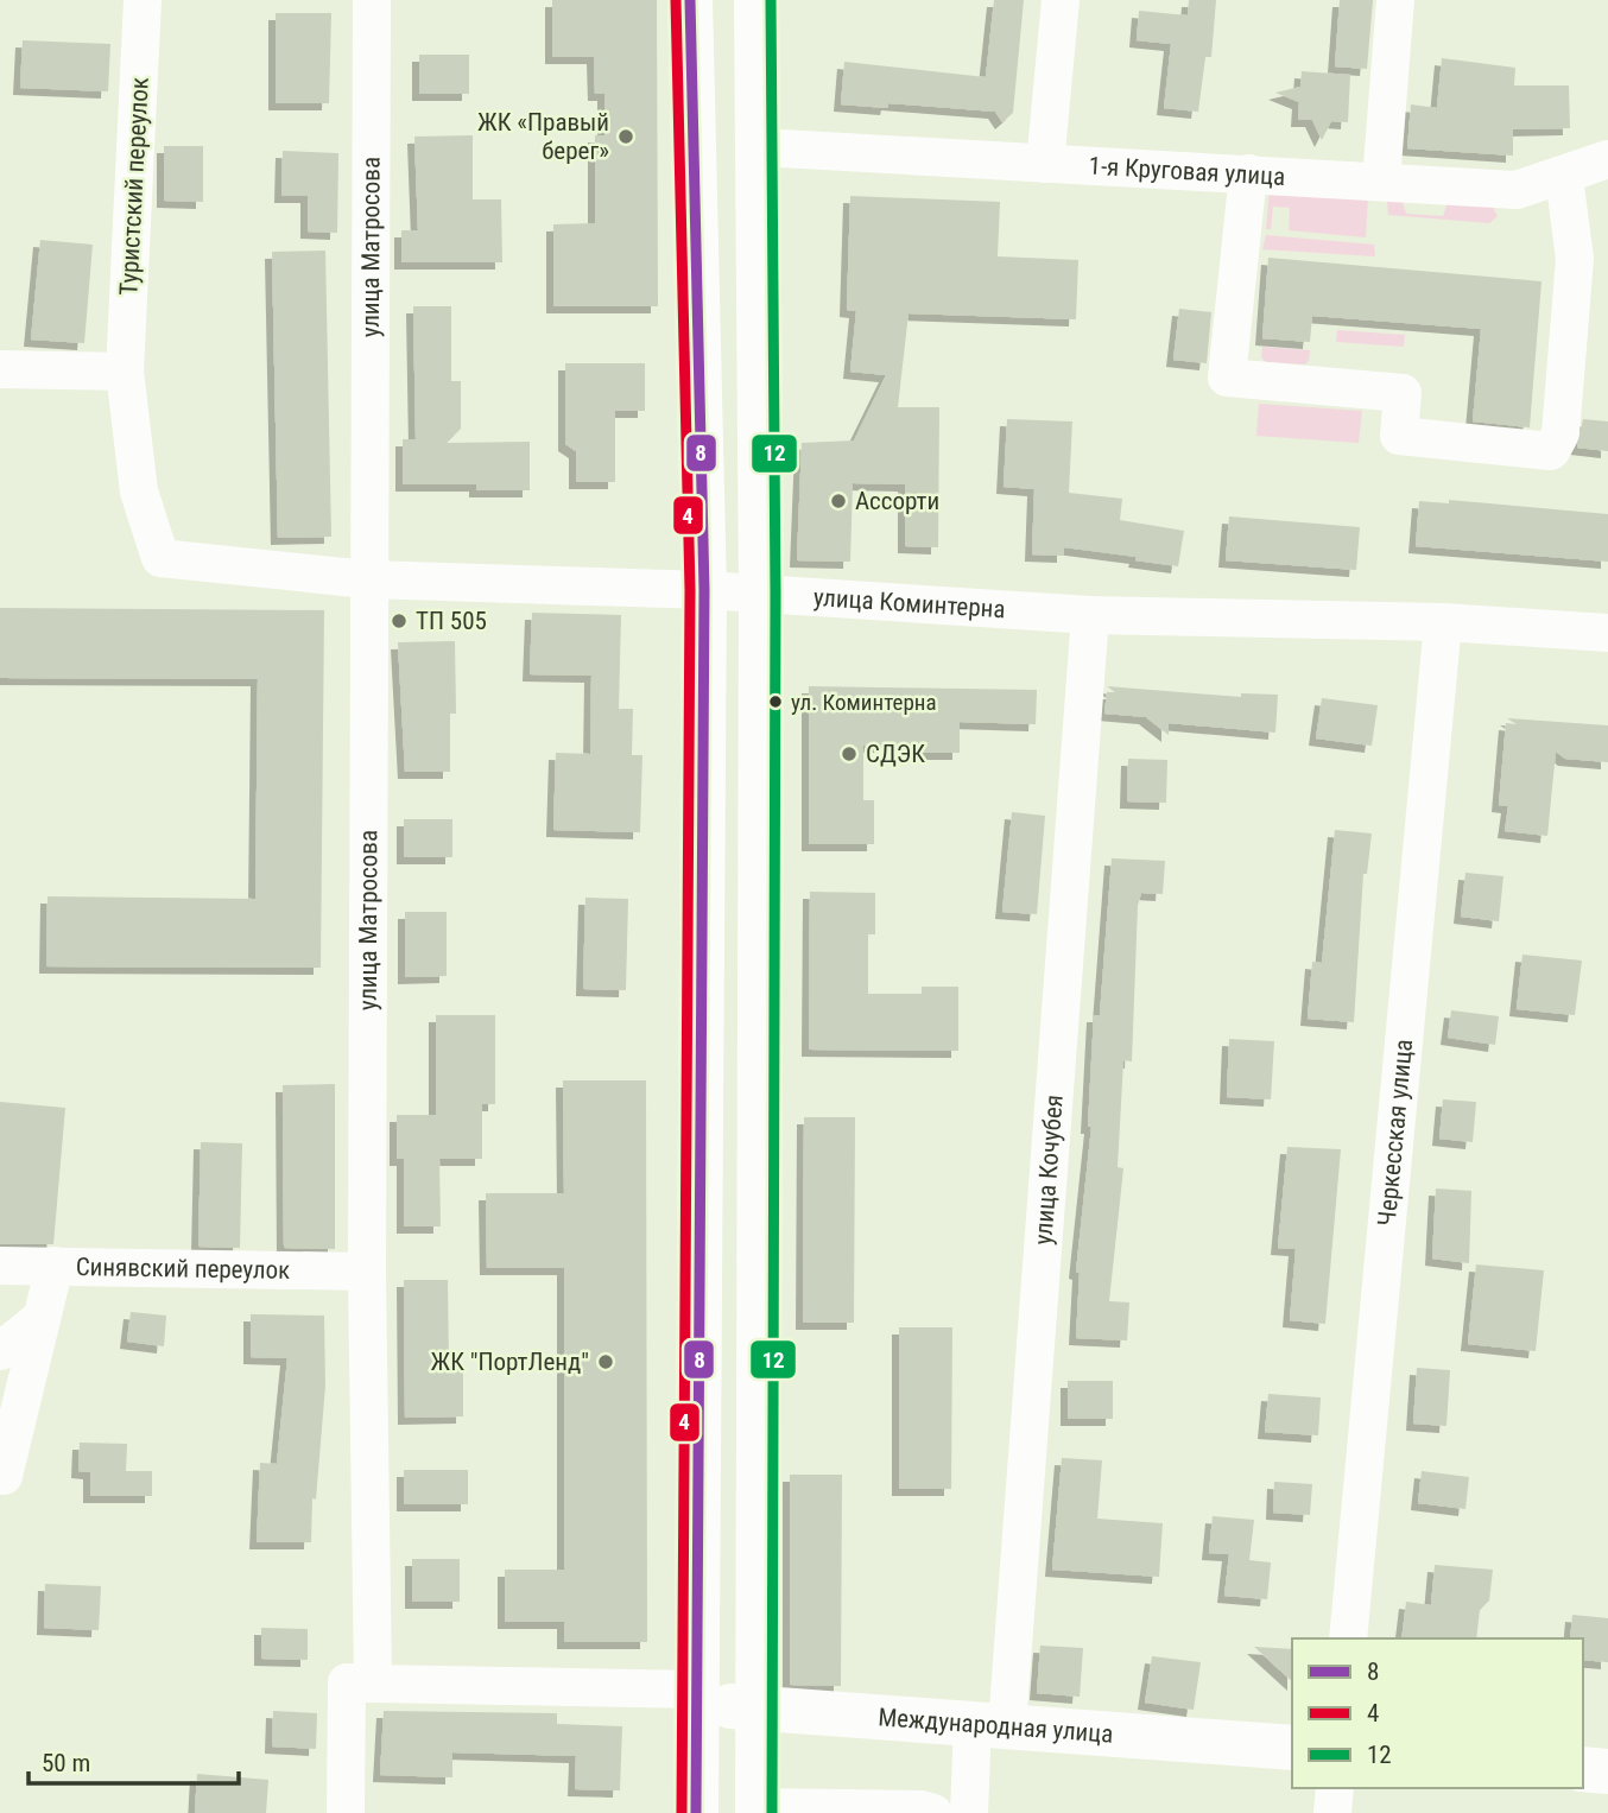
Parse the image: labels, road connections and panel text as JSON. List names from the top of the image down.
{
  "streets": {
    "main road": ["Международная улица"],
    "street": [
      "1-я Круговая улица",
      "Туристский переулок",
      "улица Матросова",
      "улица Коминтерна",
      "Черкесская улица",
      "улица Кочубея",
      "Синявский переулок"
    ]
  },
  "crossings": [
    ["Туристский переулок", "улица Коминтерна"],
    ["улица Матросова", "улица Коминтерна"],
    ["улица Матросова", "Синявский переулок"],
    ["улица Матросова", "Международная улица"],
    ["улица Коминтерна", "Черкесская улица"],
    ["улица Коминтерна", "улица Кочубея"],
    ["улица Кочубея", "Международная улица"]
  ],
  "places": [
    "ЖК «Правый берег»",
    "Ассорти",
    "ТП 505",
    "ул. Коминтерна",
    "СДЭК",
    "ЖК \"ПортЛенд\""
  ],
  "lines": ["transit line 8", "transit line 4", "transit line 12"],
  "legend": ["8", "4", "12"],
  "scale_bar": "50 m"
}
